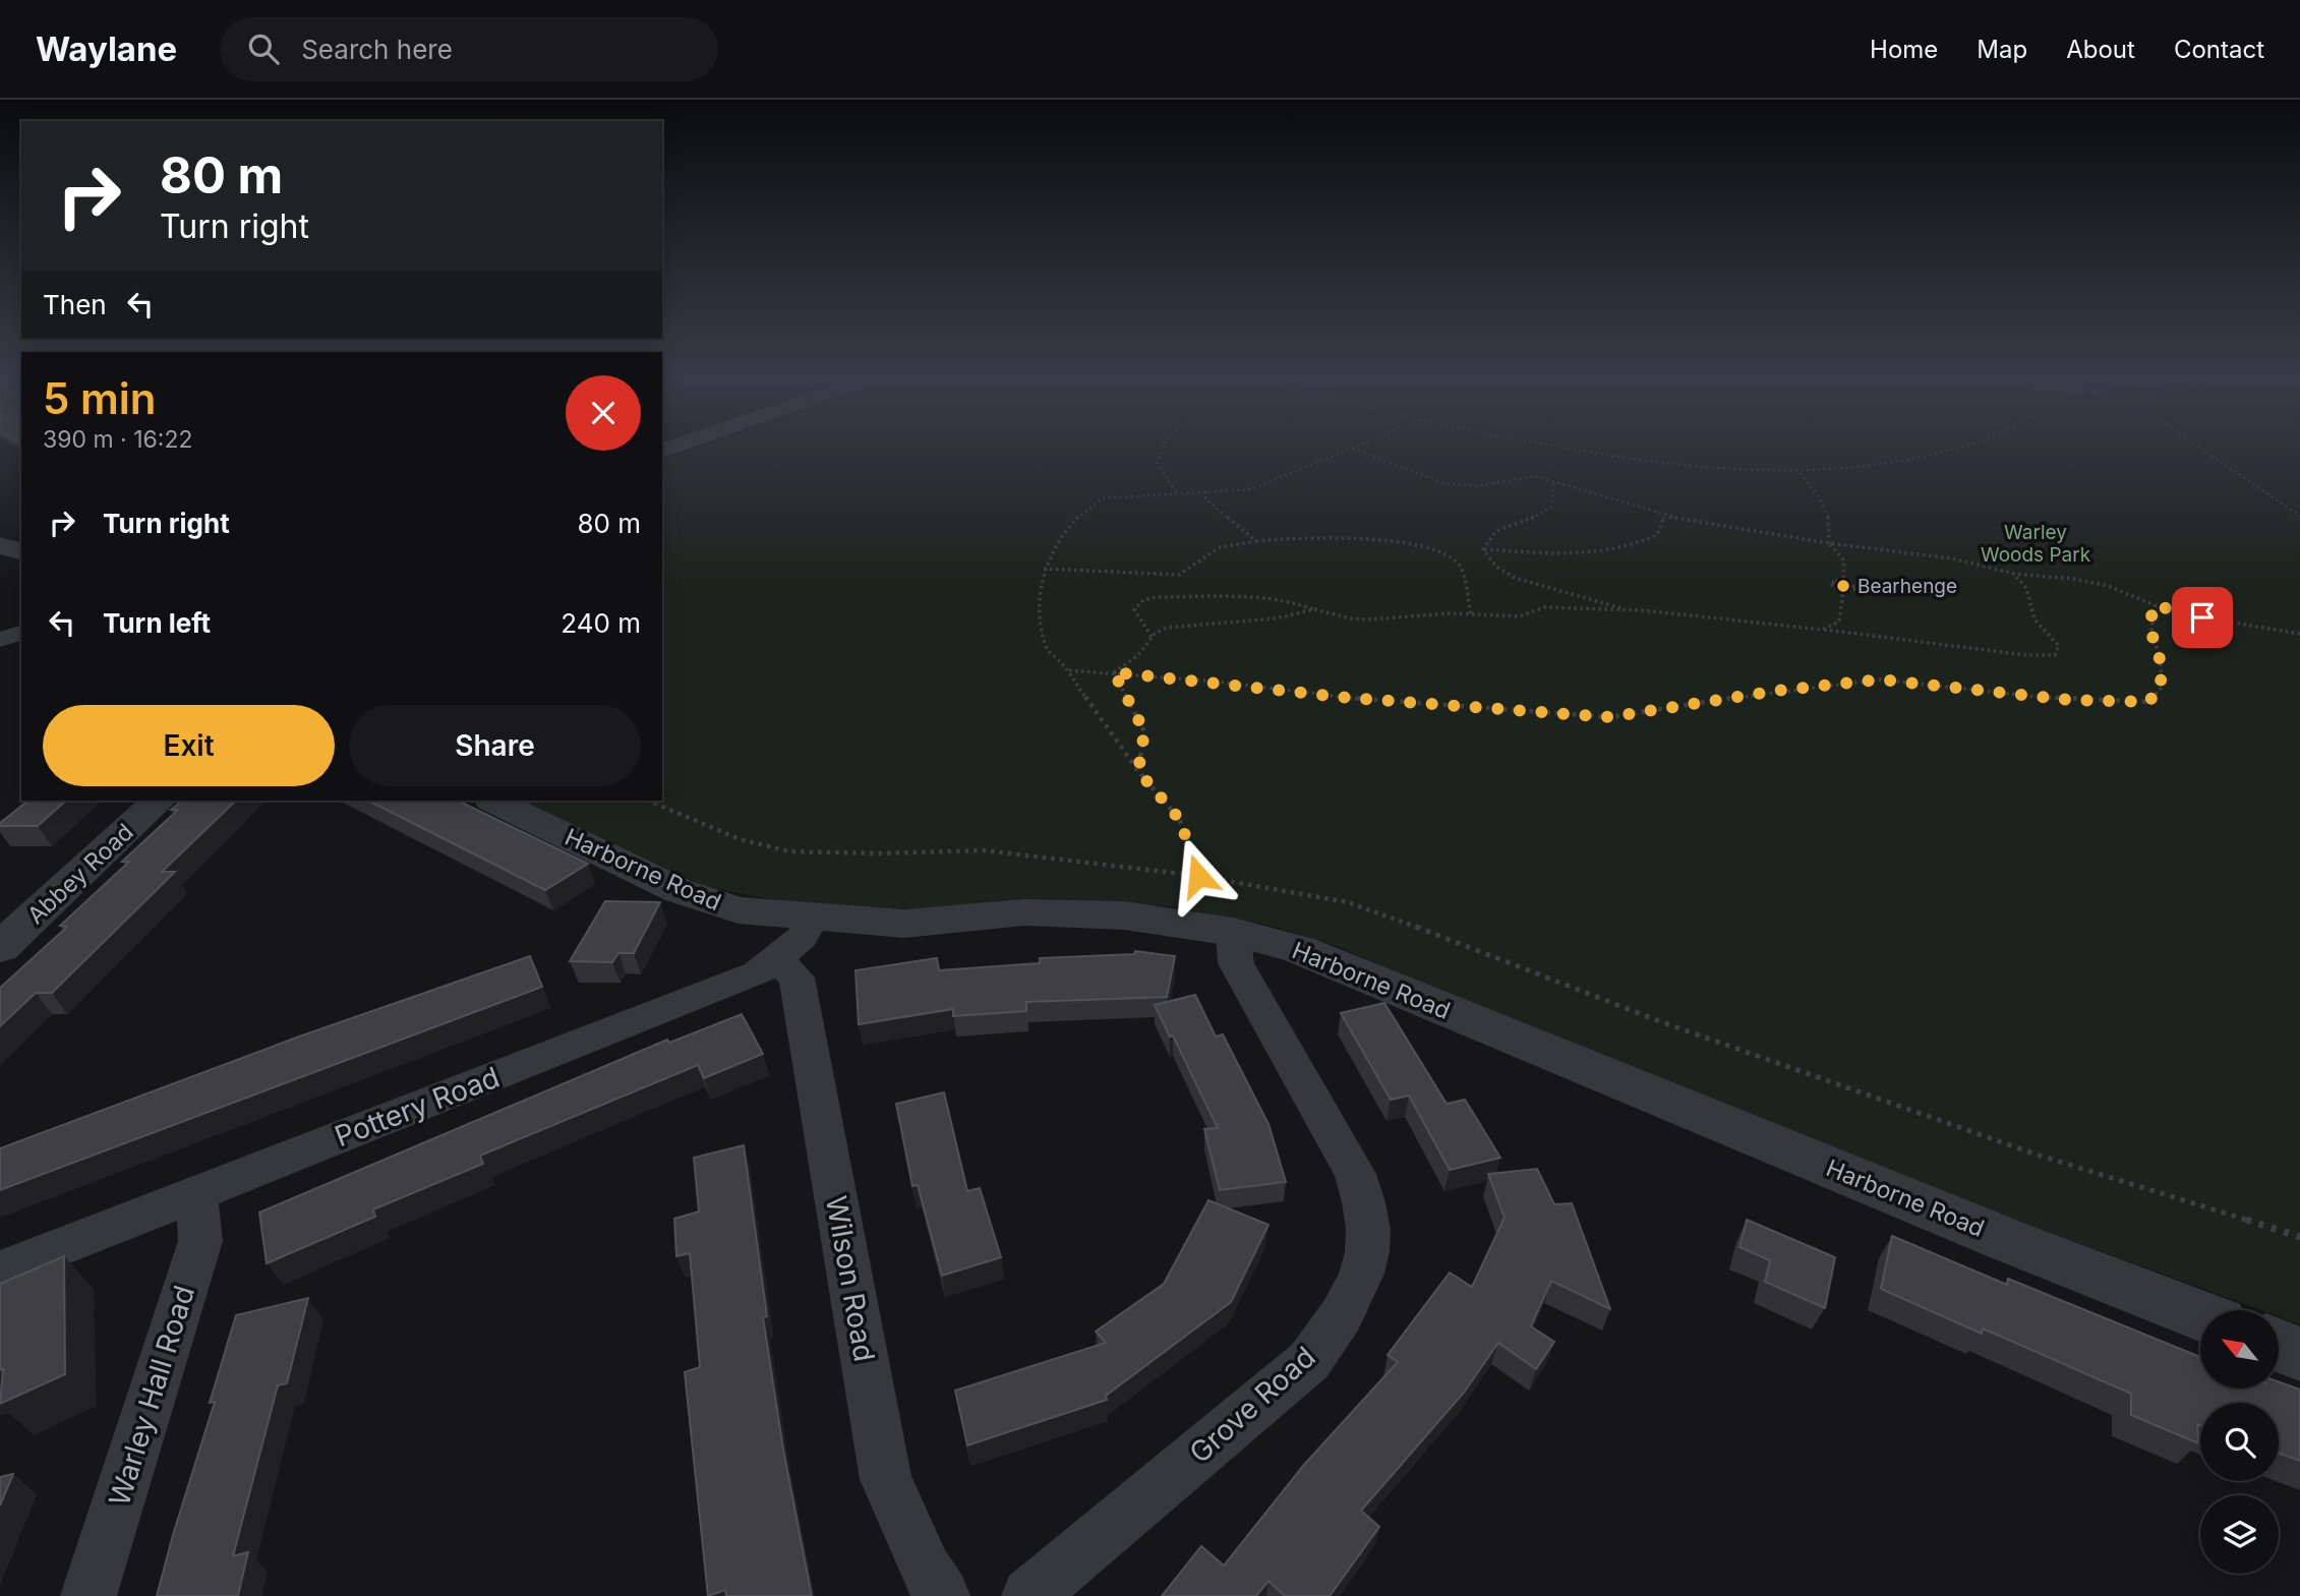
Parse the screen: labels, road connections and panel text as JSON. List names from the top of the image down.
{
  "streets": {
    "street": [
      "Harborne Road",
      "Abbey Road",
      "Pottery Road",
      "Wilson Road",
      "Warley Hall Road",
      "Grove Road"
    ]
  },
  "crossings": [
    ["Harborne Road", "Pottery Road"],
    ["Harborne Road", "Grove Road"],
    ["Pottery Road", "Wilson Road"],
    ["Pottery Road", "Warley Hall Road"]
  ],
  "parks": ["Warley Woods Park"],
  "places": ["Bearhenge"],
  "north": "top left",
  "page": {
    "header": "Waylane",
    "search": "Search here",
    "nav": [
      "Home",
      "Map",
      "About",
      "Contact"
    ],
    "turn": ["80 m", "Turn right"],
    "then": "Then",
    "heading": ["5 min", "390 m · 16:22"],
    "list": [
      {
        "name": "Turn right",
        "value": "80 m"
      },
      {
        "name": "Turn left",
        "value": "240 m"
      }
    ],
    "buttons": ["Exit", "Share"]
  }
}
